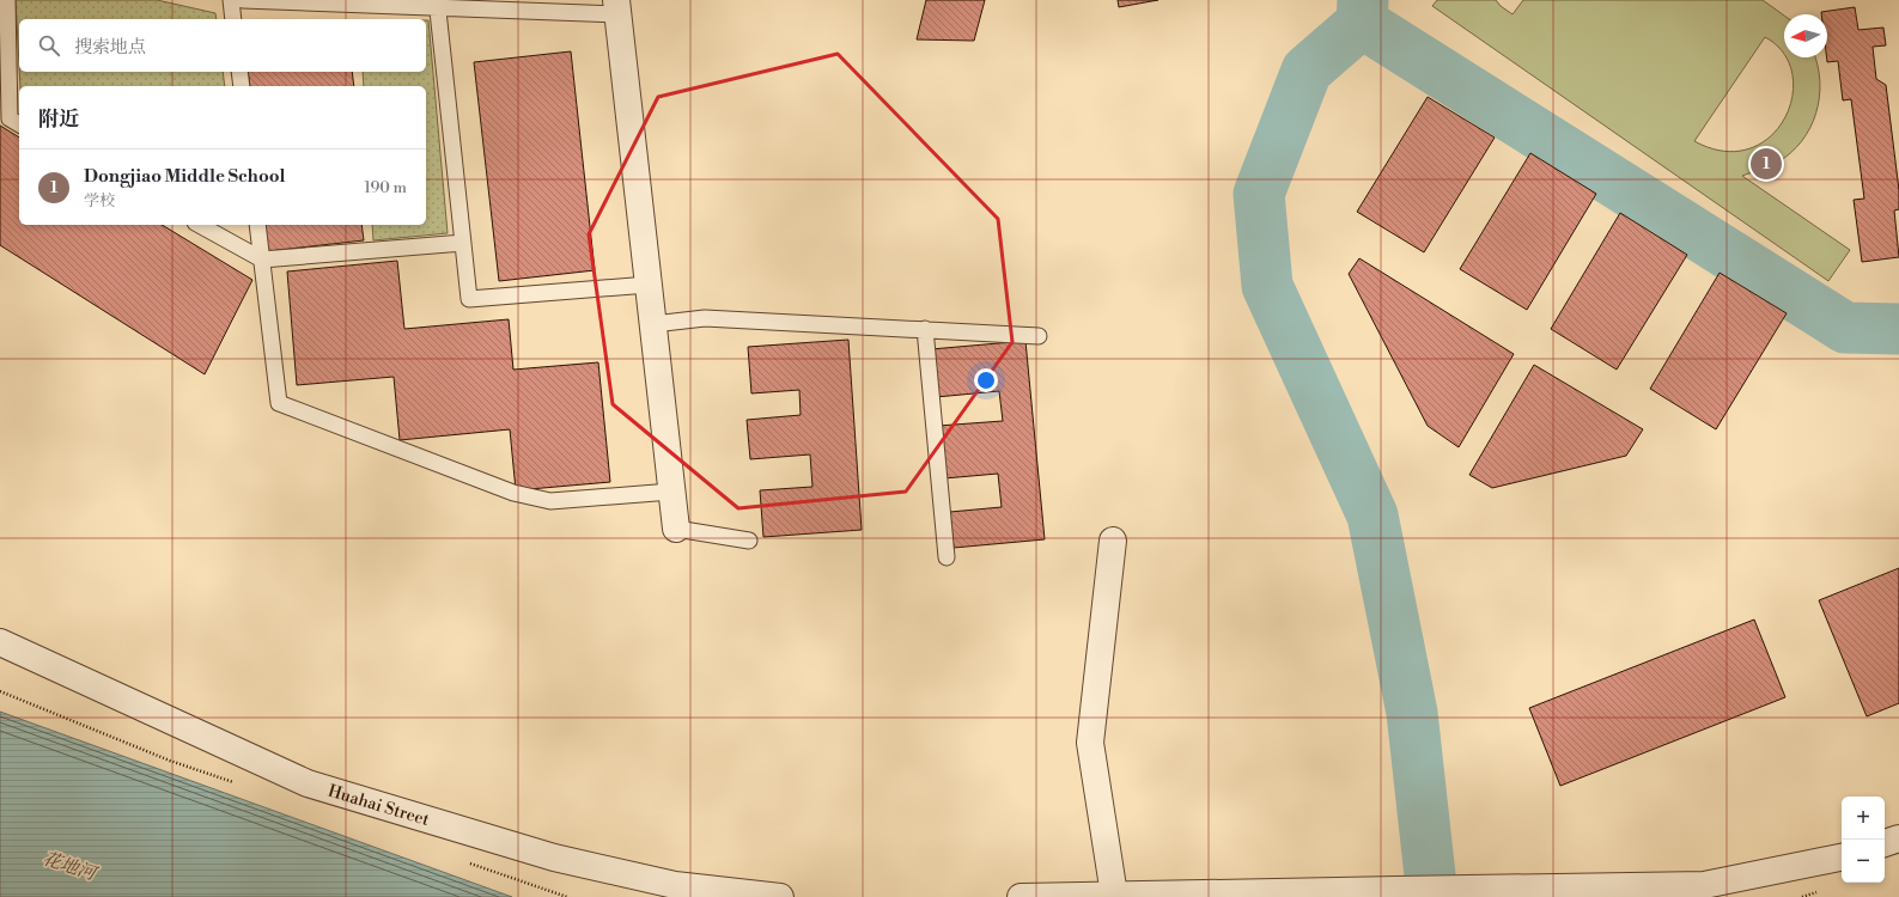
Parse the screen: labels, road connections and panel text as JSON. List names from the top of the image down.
{
  "streets": {
    "street": ["Huahai Street"]
  },
  "water": ["花地河"],
  "north": "left",
  "page": {
    "search": "搜索地点",
    "heading": "附近",
    "pins": "1",
    "list": [
      {
        "mark": "1",
        "name": "Dongjiao Middle School",
        "note": "学校",
        "value": "190 m"
      }
    ],
    "map_buttons": ["+", "−"]
  }
}
